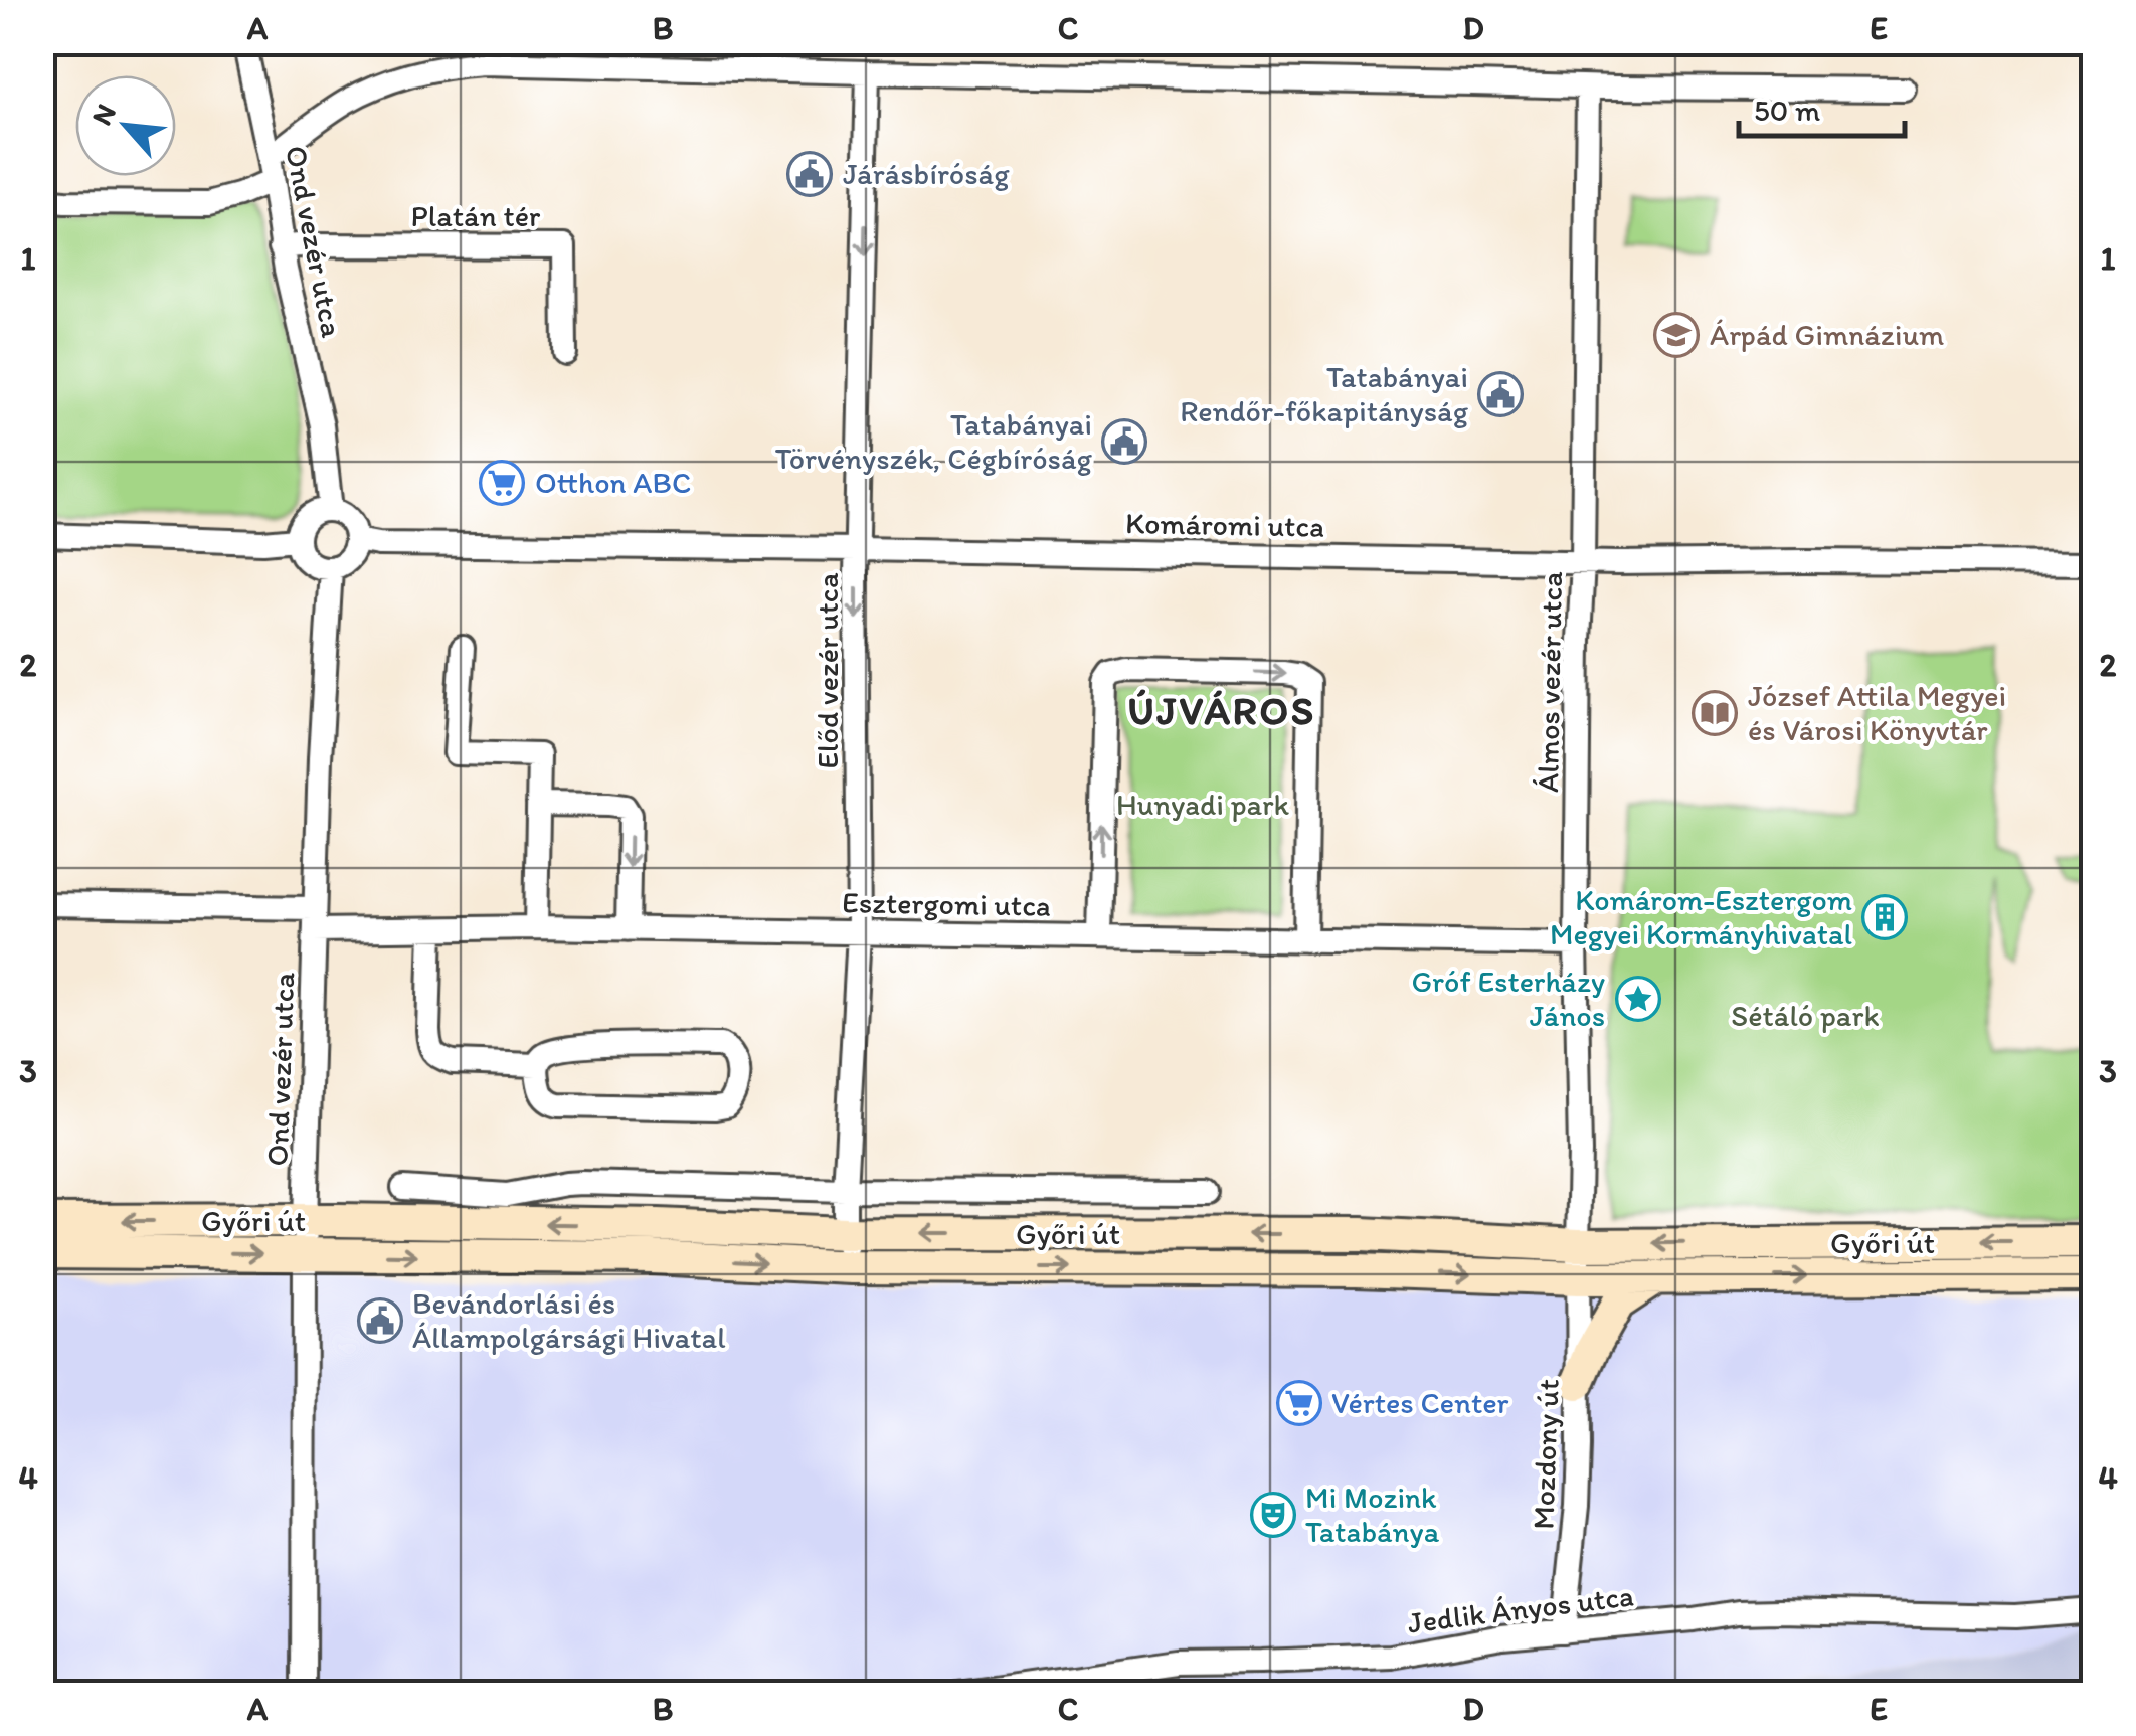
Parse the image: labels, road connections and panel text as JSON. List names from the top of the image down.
{
  "streets": {
    "main road": ["Győri út"],
    "street": [
      "Platán tér",
      "Ond vezér utca",
      "Komáromi utca",
      "Előd vezér utca",
      "Álmos vezér utca",
      "Esztergomi utca",
      "Mozdony út",
      "Jedlik Ányos utca"
    ]
  },
  "crossings": [
    ["Platán tér", "Ond vezér utca"],
    ["Ond vezér utca", "Komáromi utca"],
    ["Ond vezér utca", "Esztergomi utca"],
    ["Ond vezér utca", "Győri út"],
    ["Komáromi utca", "Előd vezér utca"],
    ["Komáromi utca", "Álmos vezér utca"],
    ["Előd vezér utca", "Esztergomi utca"],
    ["Előd vezér utca", "Győri út"],
    ["Álmos vezér utca", "Esztergomi utca"],
    ["Álmos vezér utca", "Győri út"],
    ["Álmos vezér utca", "Mozdony út"],
    ["Győri út", "Mozdony út"],
    ["Mozdony út", "Jedlik Ányos utca"]
  ],
  "one_way": ["Előd vezér utca"],
  "districts": ["ÚJVÁROS"],
  "parks": ["Hunyadi park", "Sétáló park"],
  "places": {
    "public building": [
      "Járásbíróság",
      "Tatabányai Rendőr-főkapitányság",
      "Tatabányai Törvényszék, Cégbíróság",
      "Bevándorlási és Állampolgársági Hivatal"
    ],
    "school or university": ["Árpád Gimnázium"],
    "supermarket": ["Otthon ABC", "Vértes Center"],
    "library": ["József Attila Megyei és Városi Könyvtár"],
    "building": ["Komárom-Esztergom Megyei Kormányhivatal"],
    "place": ["Gróf Esterházy János"],
    "theatre": ["Mi Mozink Tatabánya"]
  },
  "scale_bar": "50 m",
  "north": "top left",
  "grid": {
    "columns": [
      "A",
      "B",
      "C",
      "D",
      "E"
    ],
    "rows": [
      "1",
      "2",
      "3",
      "4"
    ]
  }
}
